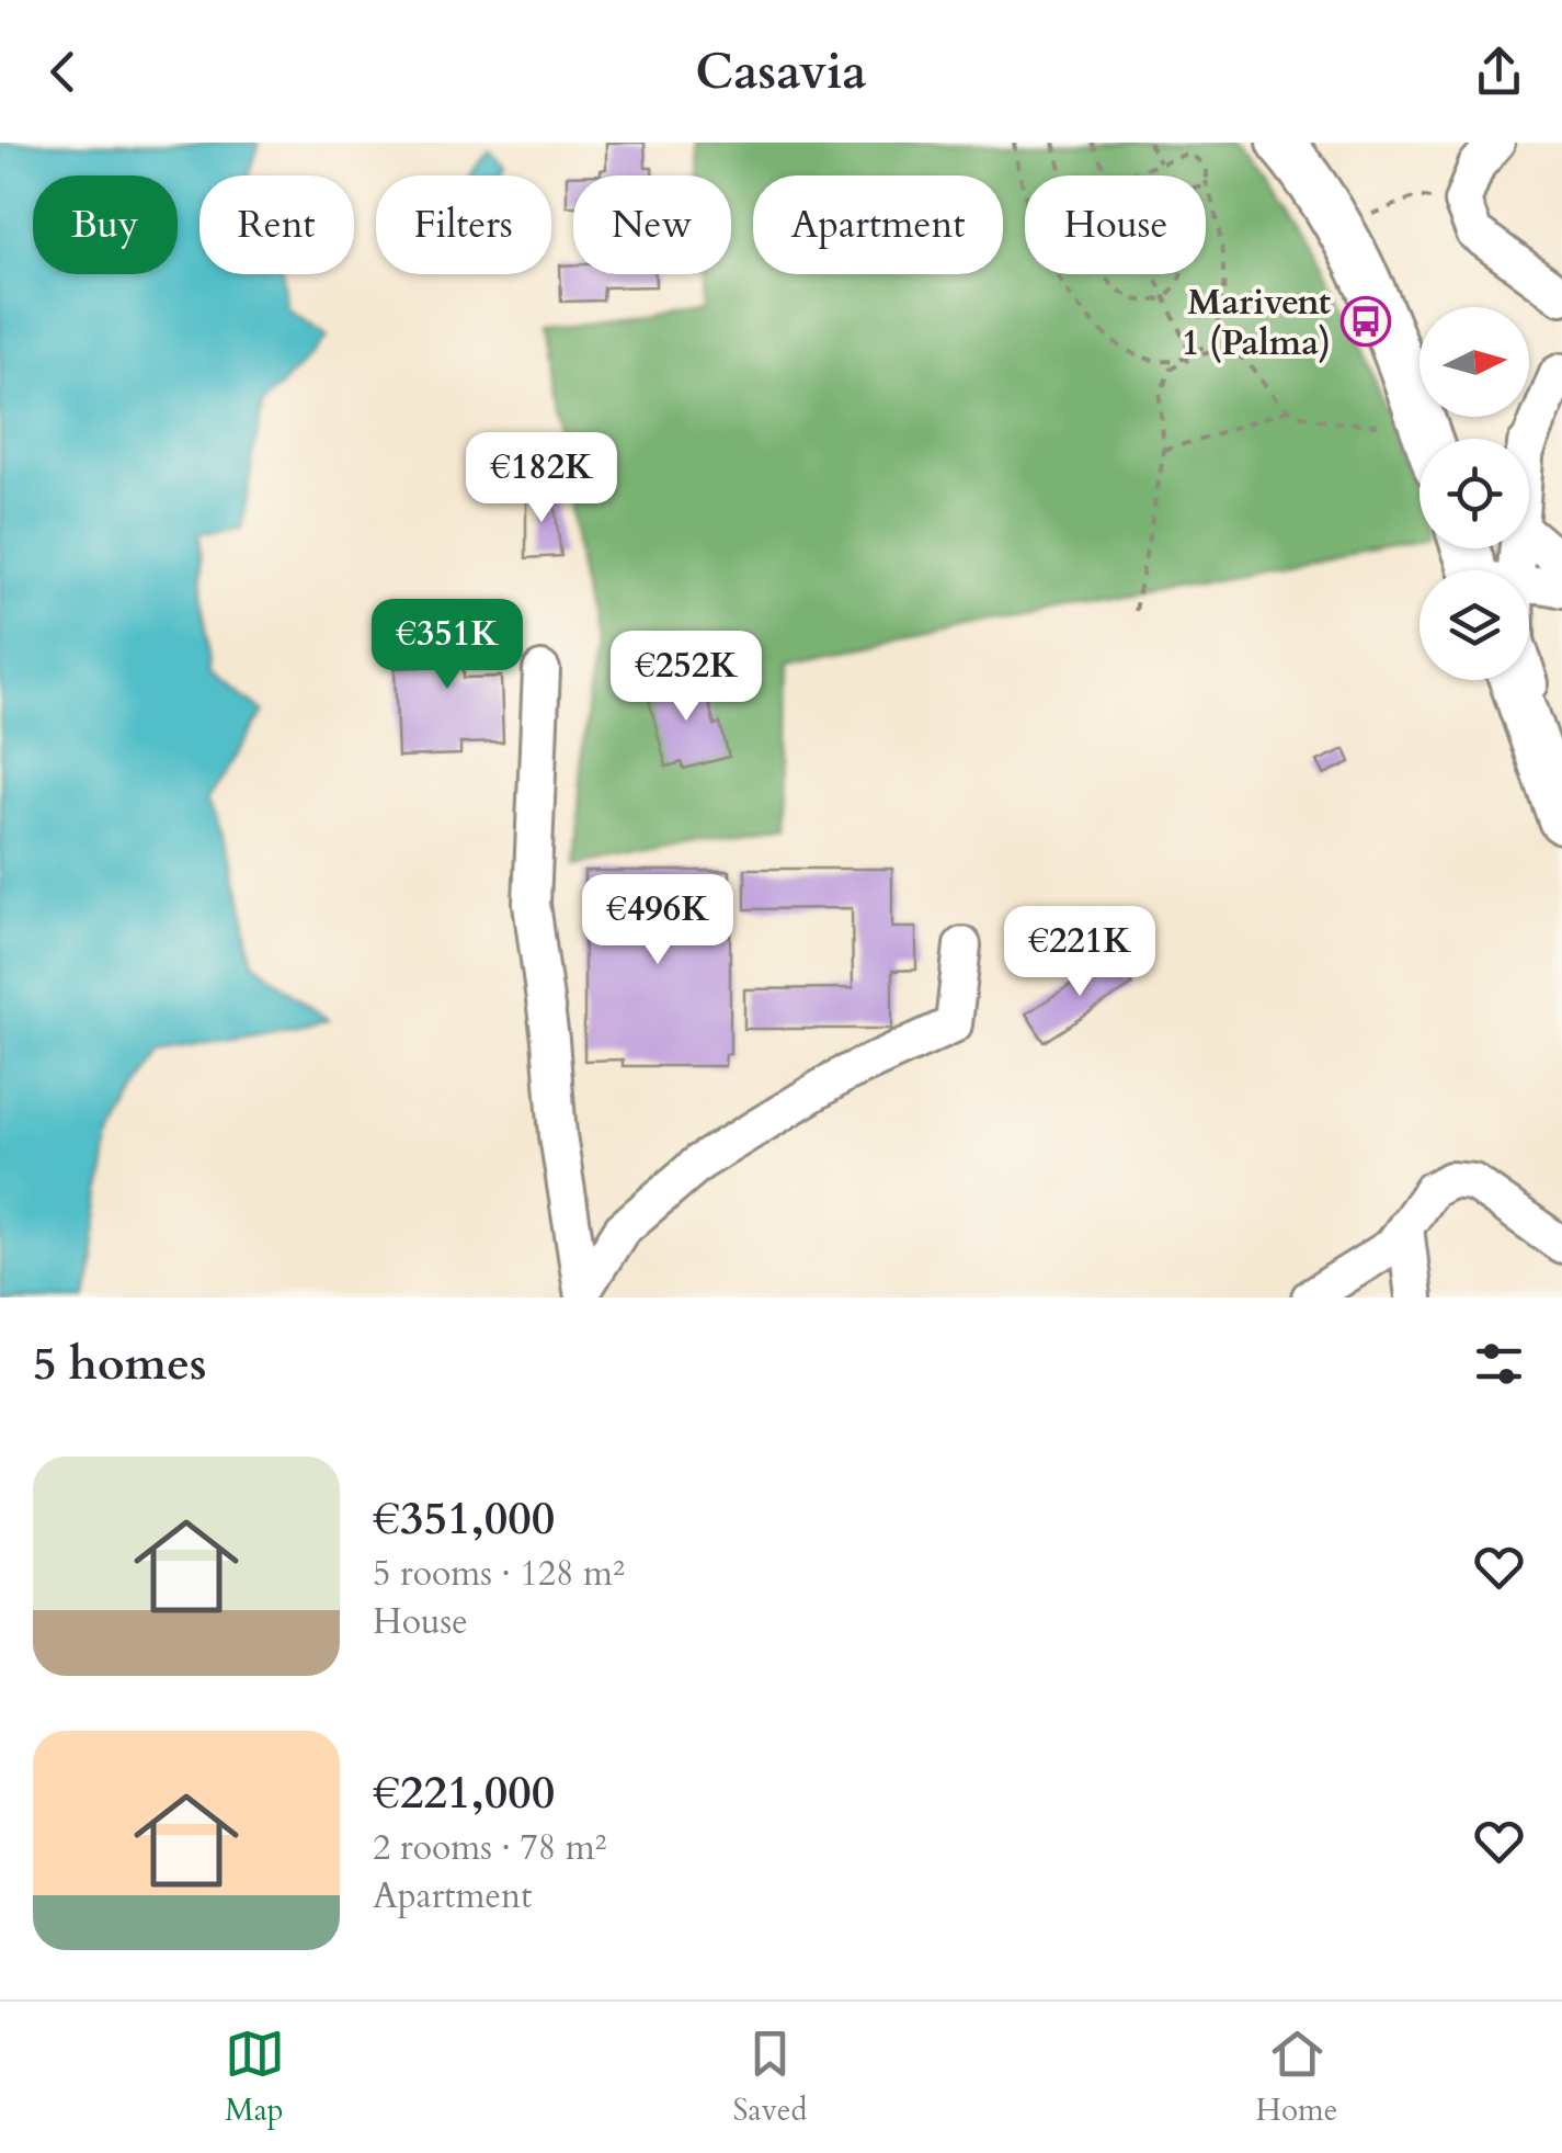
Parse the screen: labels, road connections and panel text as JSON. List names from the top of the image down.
{
  "places": {
    "bus stop": ["Marivent 1 (Palma)"]
  },
  "north": "right",
  "page": {
    "header": "Casavia",
    "chip": [
      "Buy",
      "Rent",
      "Filters",
      "New",
      "Apartment",
      "House"
    ],
    "price": [
      "€182K",
      "€351K",
      "€252K",
      "€496K",
      "€221K"
    ],
    "heading": "5 homes",
    "list": [
      {
        "name": "€351,000",
        "note": "5 rooms · 128 m² · House"
      },
      {
        "name": "€221,000",
        "note": "2 rooms · 78 m² · Apartment"
      }
    ],
    "tabs": ["Map", "Saved", "Home"]
  }
}
